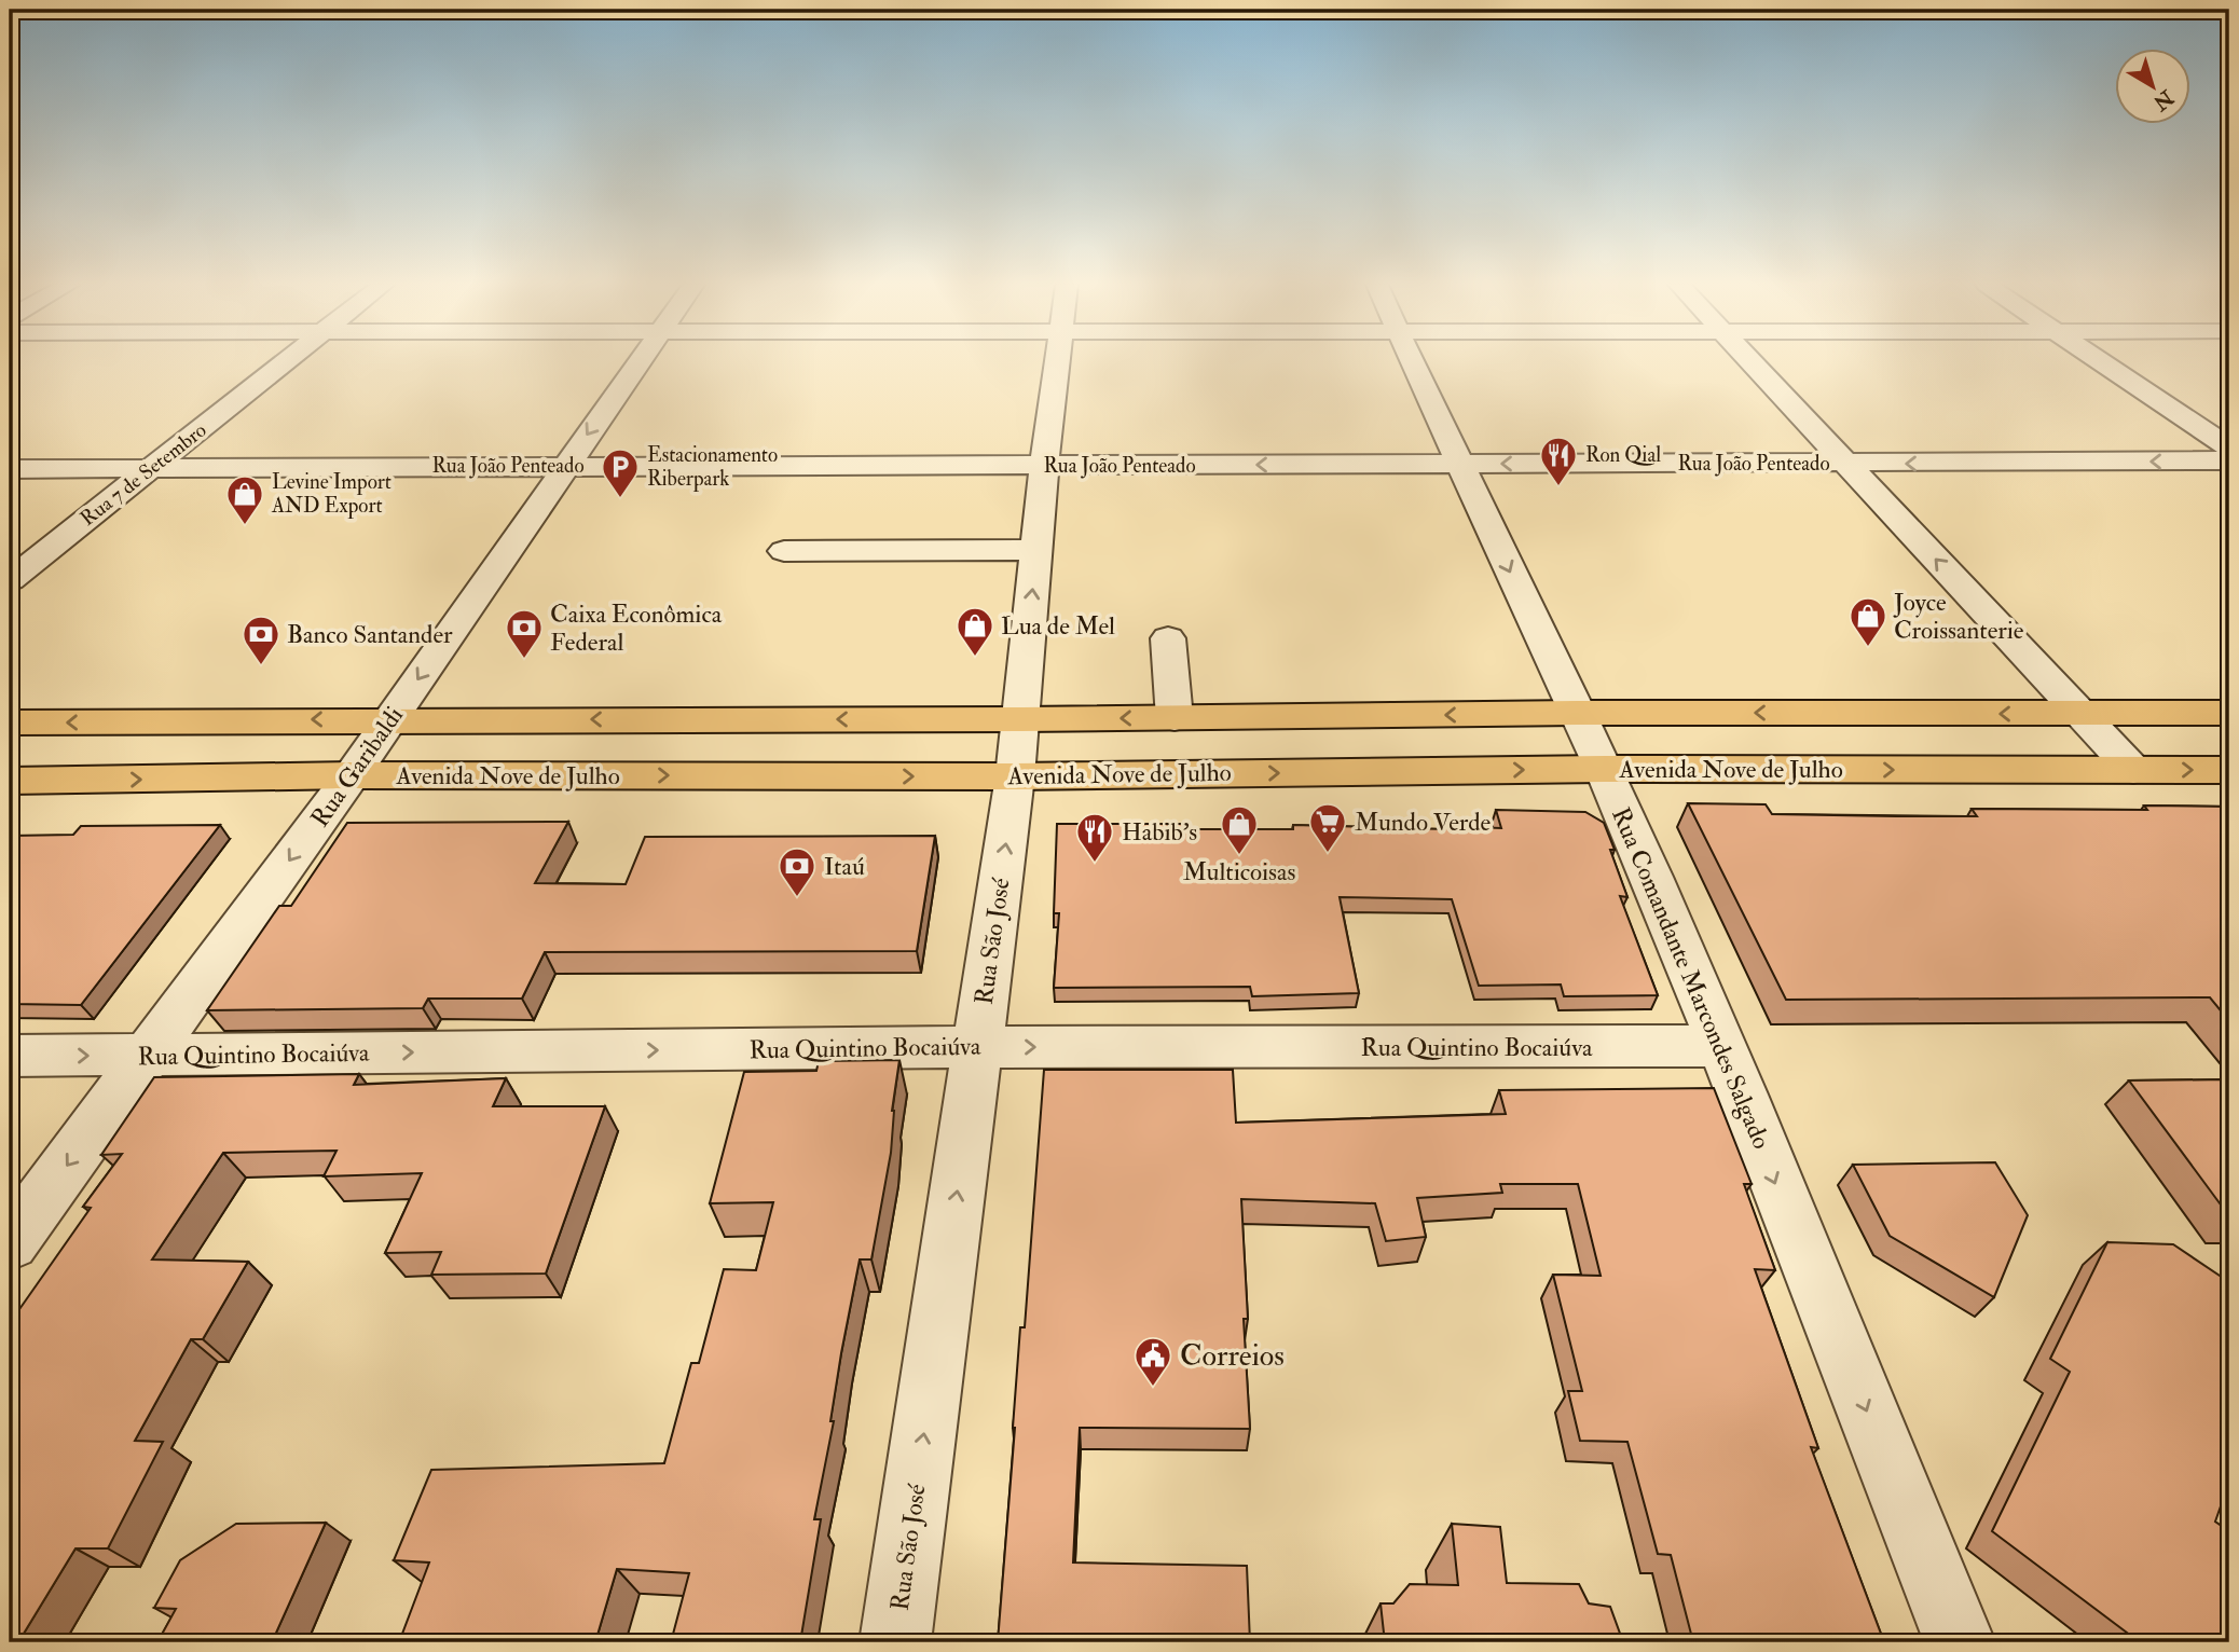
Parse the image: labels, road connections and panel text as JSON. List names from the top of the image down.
{
  "streets": {
    "main road": ["Avenida Nove de Julho"],
    "street": [
      "Rua João Penteado",
      "Rua 7 de Setembro",
      "Rua Garibaldi",
      "Rua São José",
      "Rua Comandante Marcondes Salgado",
      "Rua Quintino Bocaiúva"
    ]
  },
  "crossings": [
    ["Rua João Penteado", "Rua 7 de Setembro"],
    ["Rua João Penteado", "Rua Garibaldi"],
    ["Rua João Penteado", "Rua São José"],
    ["Rua João Penteado", "Rua Comandante Marcondes Salgado"],
    ["Rua Garibaldi", "Avenida Nove de Julho"],
    ["Rua Garibaldi", "Rua Quintino Bocaiúva"],
    ["Avenida Nove de Julho", "Rua São José"],
    ["Avenida Nove de Julho", "Rua Comandante Marcondes Salgado"],
    ["Rua São José", "Rua Quintino Bocaiúva"],
    ["Rua Comandante Marcondes Salgado", "Rua Quintino Bocaiúva"]
  ],
  "one_way": [
    "Rua João Penteado",
    "Rua Garibaldi",
    "Rua São José",
    "Rua Quintino Bocaiúva"
  ],
  "places": {
    "restaurant": ["Ron Qial", "Habib's"],
    "parking": ["Estacionamento Riberpark"],
    "shop": [
      "Levine Import AND Export",
      "Joyce Croissanterie",
      "Lua de Mel",
      "Multicoisas"
    ],
    "bank": ["Caixa Econômica Federal", "Banco Santander", "Itaú"],
    "supermarket": ["Mundo Verde"],
    "public building": ["Correios"]
  },
  "north": "bottom right"
}
